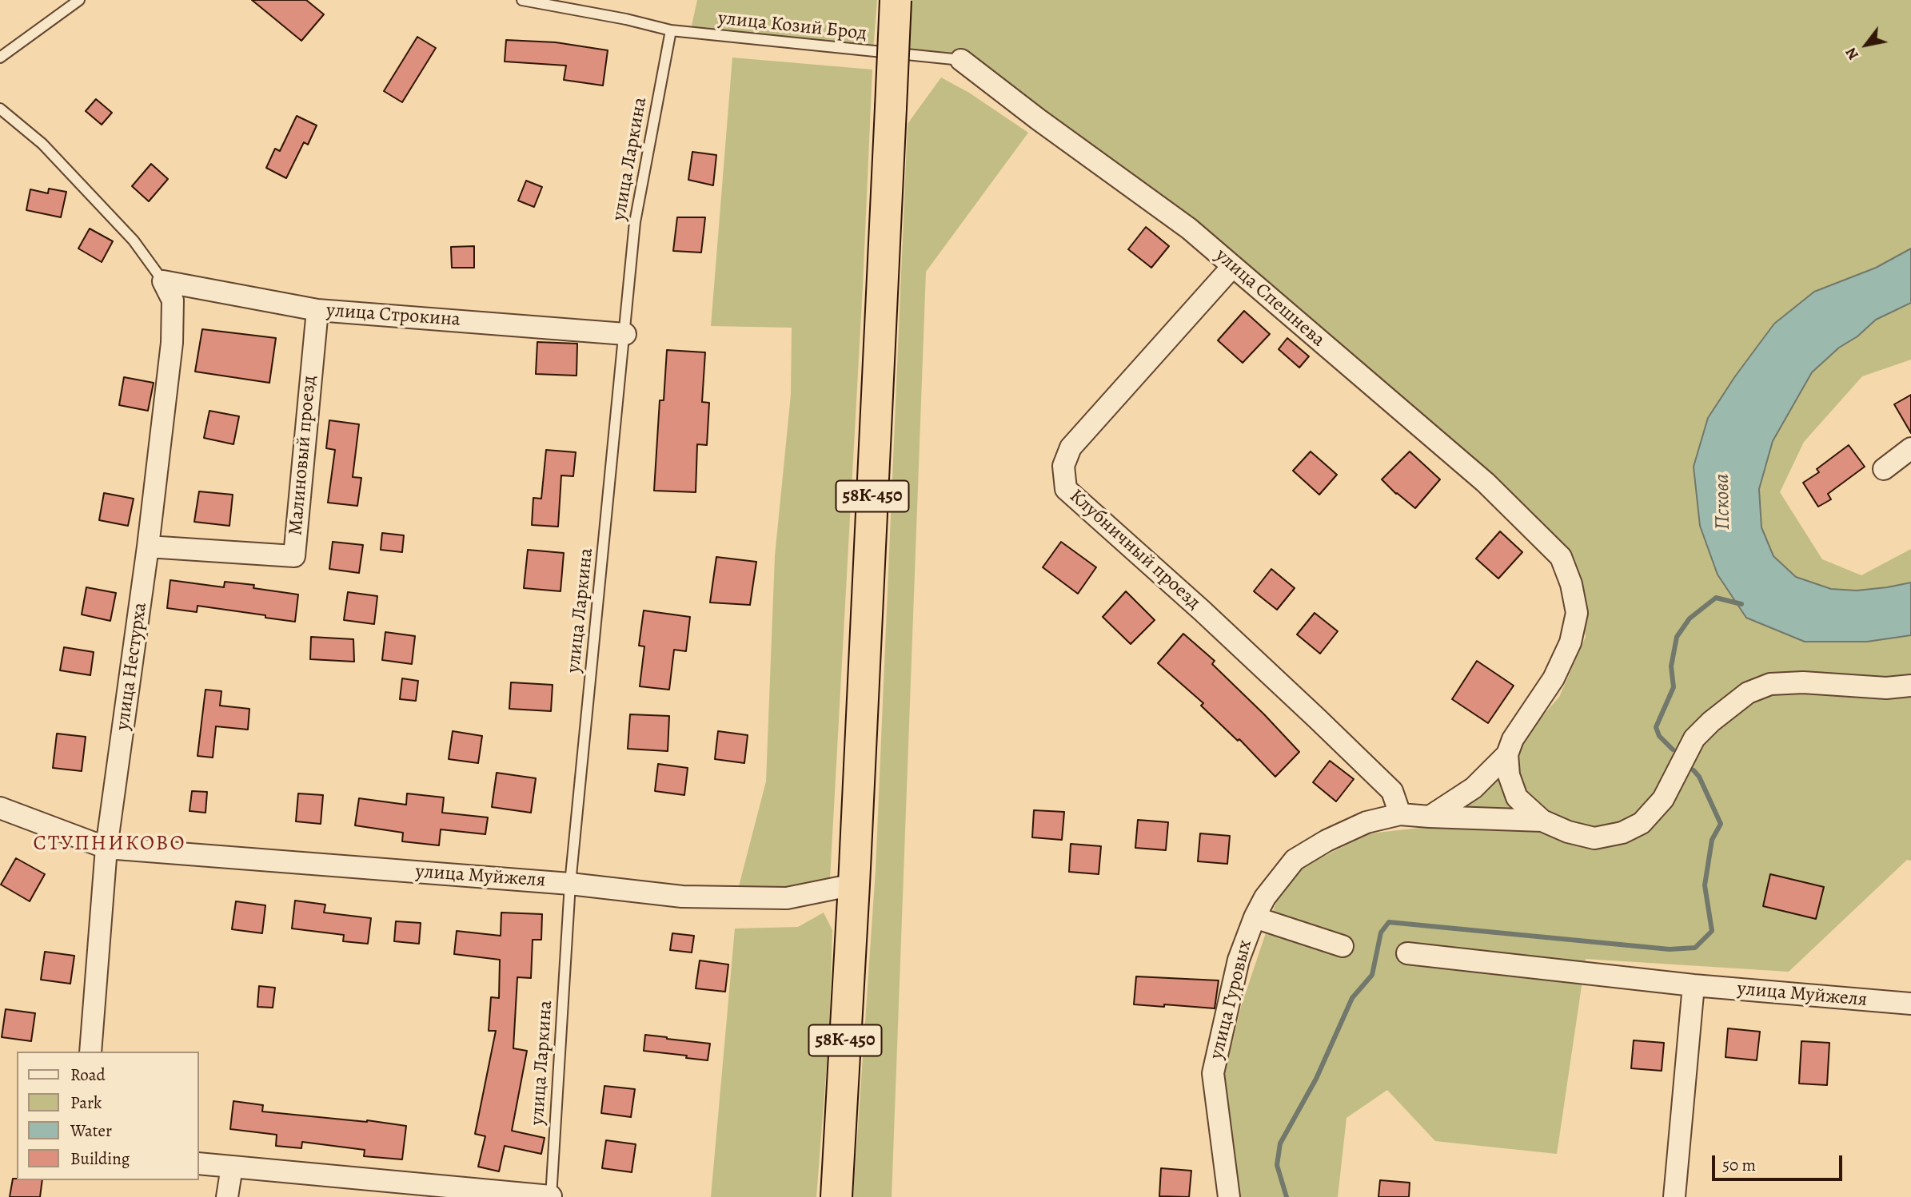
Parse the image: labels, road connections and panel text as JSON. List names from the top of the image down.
{
  "streets": {
    "highway": ["58К-450"],
    "street": [
      "улица Спешнева",
      "улица Строкина",
      "Малиновый проезд",
      "Клубничный проезд",
      "улица Нестурха",
      "улица Муйжеля",
      "улица Гуровых"
    ],
    "lane": ["улица Козий Брод", "улица Ларкина"]
  },
  "crossings": [
    ["улица Козий Брод", "улица Ларкина"],
    ["улица Козий Брод", "улица Спешнева"],
    ["улица Ларкина", "улица Строкина"],
    ["улица Ларкина", "улица Муйжеля"],
    ["улица Спешнева", "Клубничный проезд"],
    ["улица Строкина", "Малиновый проезд"],
    ["улица Строкина", "улица Нестурха"],
    ["Малиновый проезд", "улица Нестурха"],
    ["58К-450", "улица Муйжеля"],
    ["Клубничный проезд", "улица Гуровых"],
    ["улица Нестурха", "улица Муйжеля"]
  ],
  "districts": ["СТУПНИКОВО"],
  "water": ["Пскова"],
  "legend": [
    "Road",
    "Park",
    "Water",
    "Building"
  ],
  "scale_bar": "50 m",
  "north": "bottom left"
}
